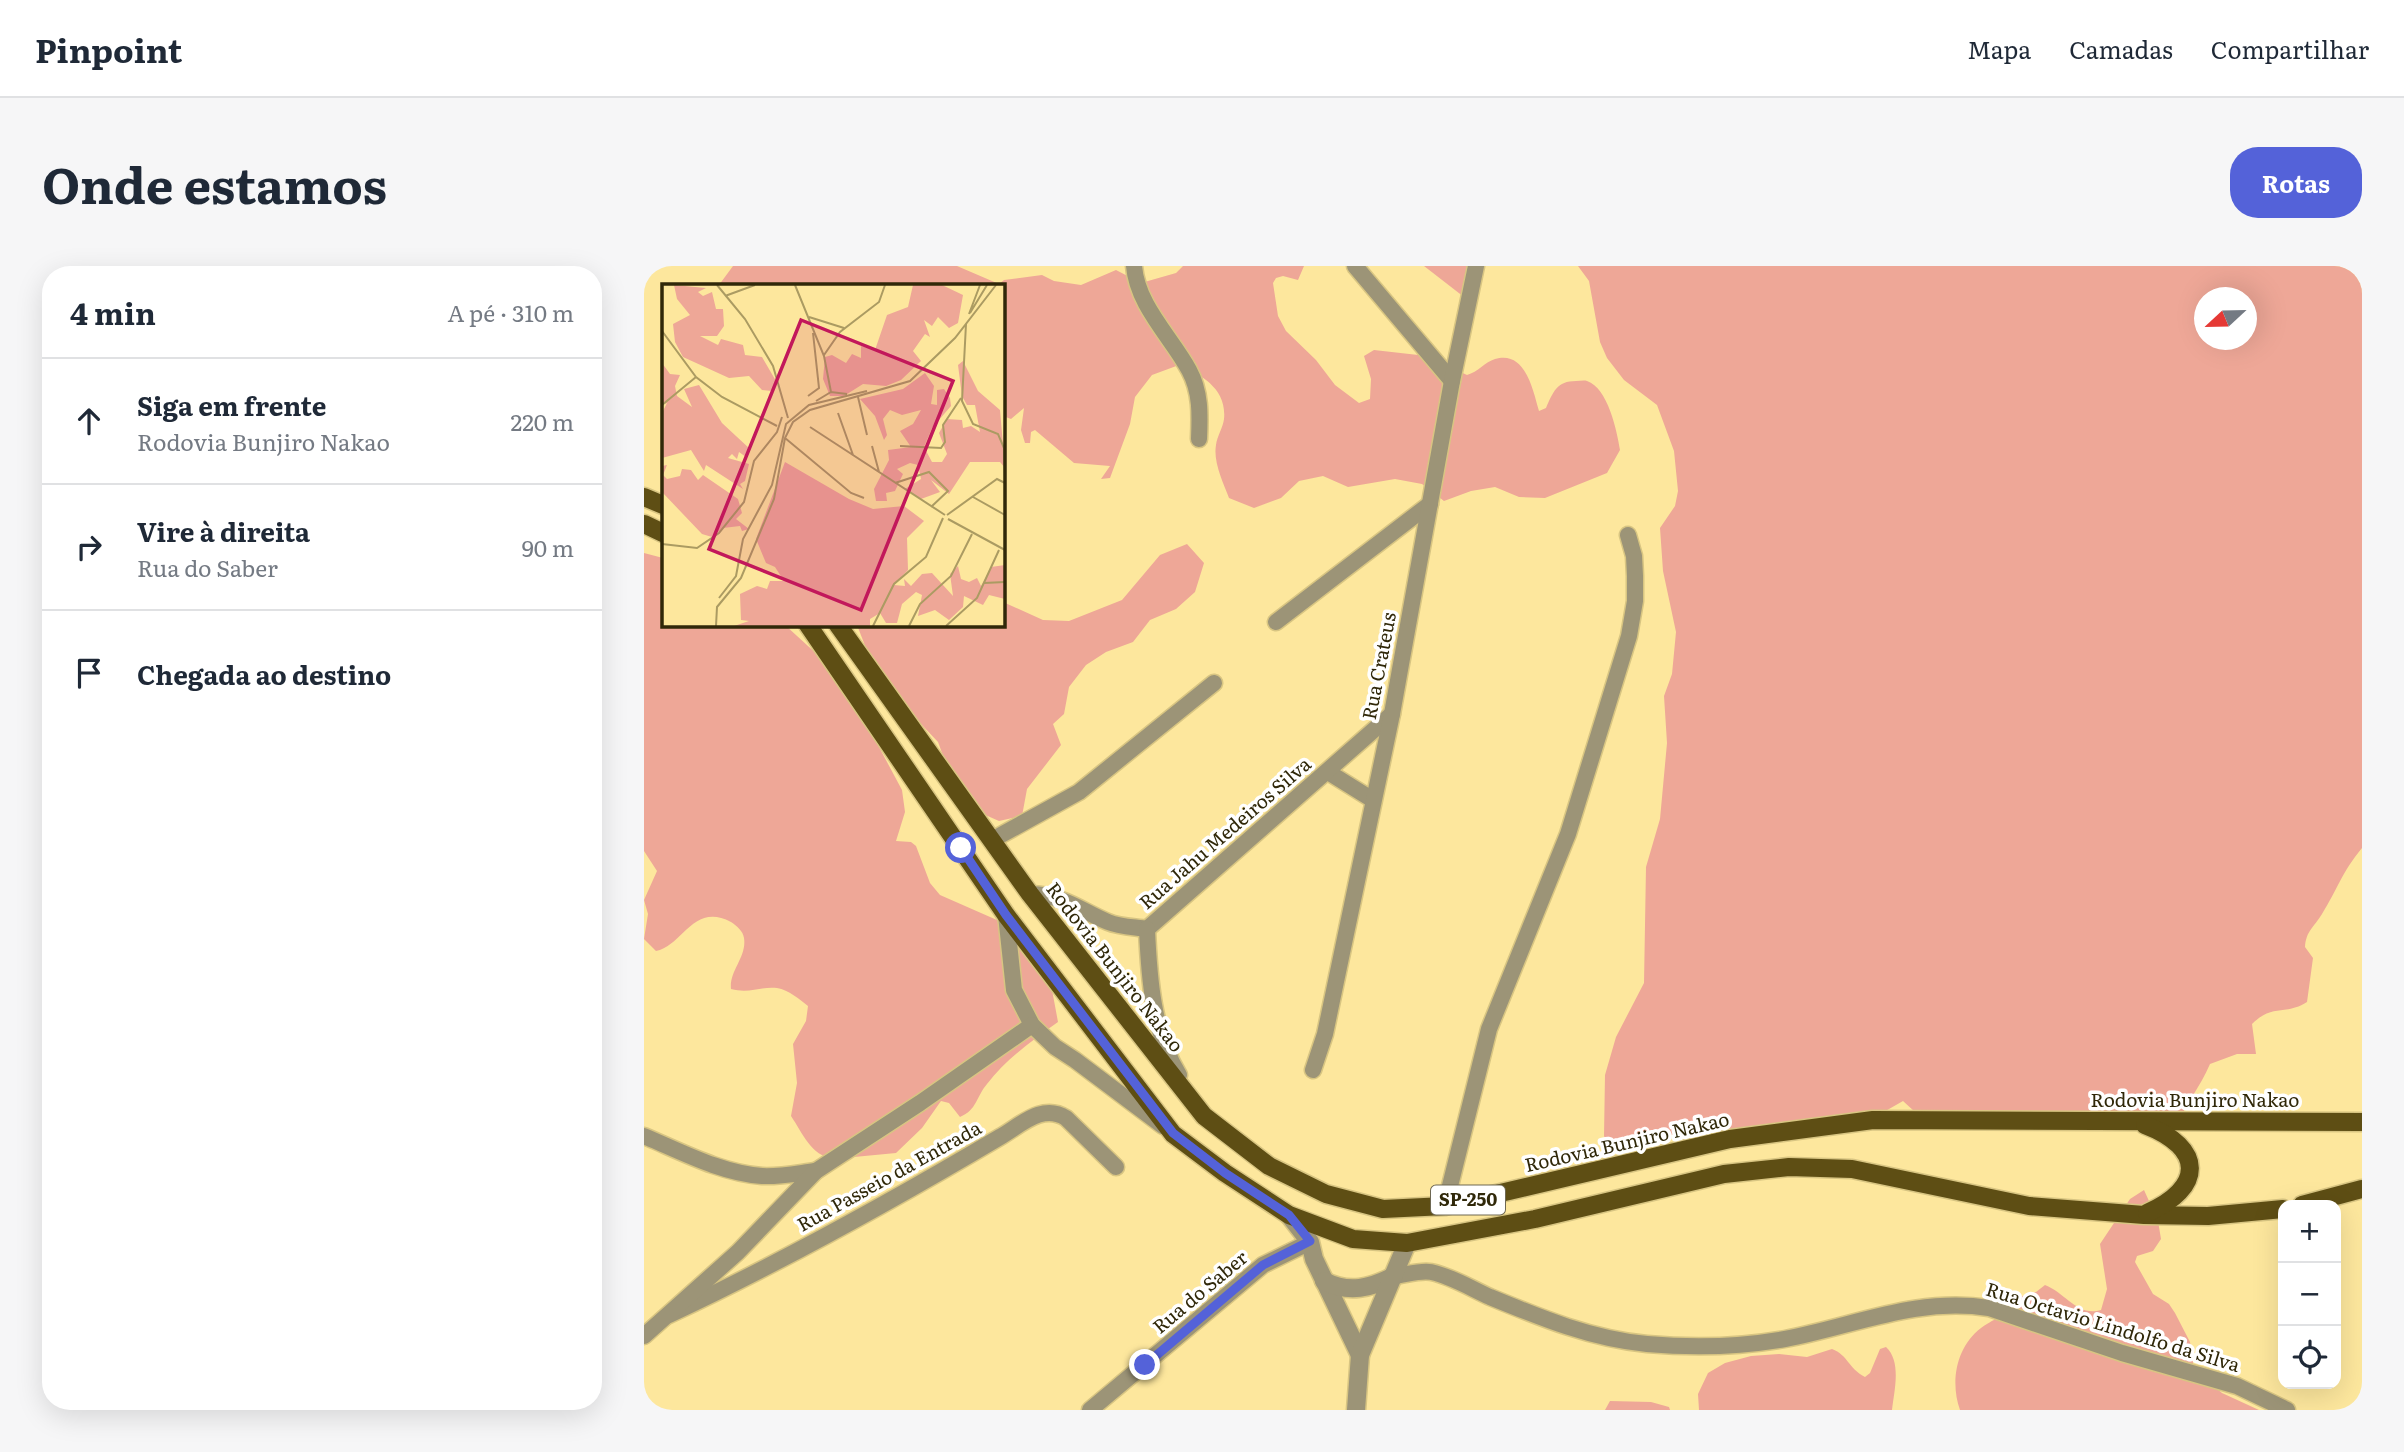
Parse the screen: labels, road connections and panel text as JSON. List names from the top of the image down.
{
  "streets": {
    "main road": ["Rodovia Bunjiro Nakao", "SP-250"],
    "street": [
      "Rua Crateus",
      "Rua Jahu Medeiros Silva",
      "Rua Passeio da Entrada",
      "Rua do Saber",
      "Rua Octavio Lindolfo da Silva"
    ]
  },
  "crossings": [
    ["Rua Crateus", "Rua Jahu Medeiros Silva"],
    ["Rua Jahu Medeiros Silva", "Rodovia Bunjiro Nakao"]
  ],
  "north": "left",
  "page": {
    "header": "Pinpoint",
    "nav": ["Mapa", "Camadas", "Compartilhar"],
    "title": "Onde estamos",
    "buttons": "Rotas",
    "heading": ["4 min", "A pé · 310 m"],
    "list": [
      ["Siga em frente", "Rodovia Bunjiro Nakao", "220 m"],
      ["Vire à direita", "Rua do Saber", "90 m"],
      "Chegada ao destino"
    ],
    "map_buttons": ["+", "−"]
  }
}
